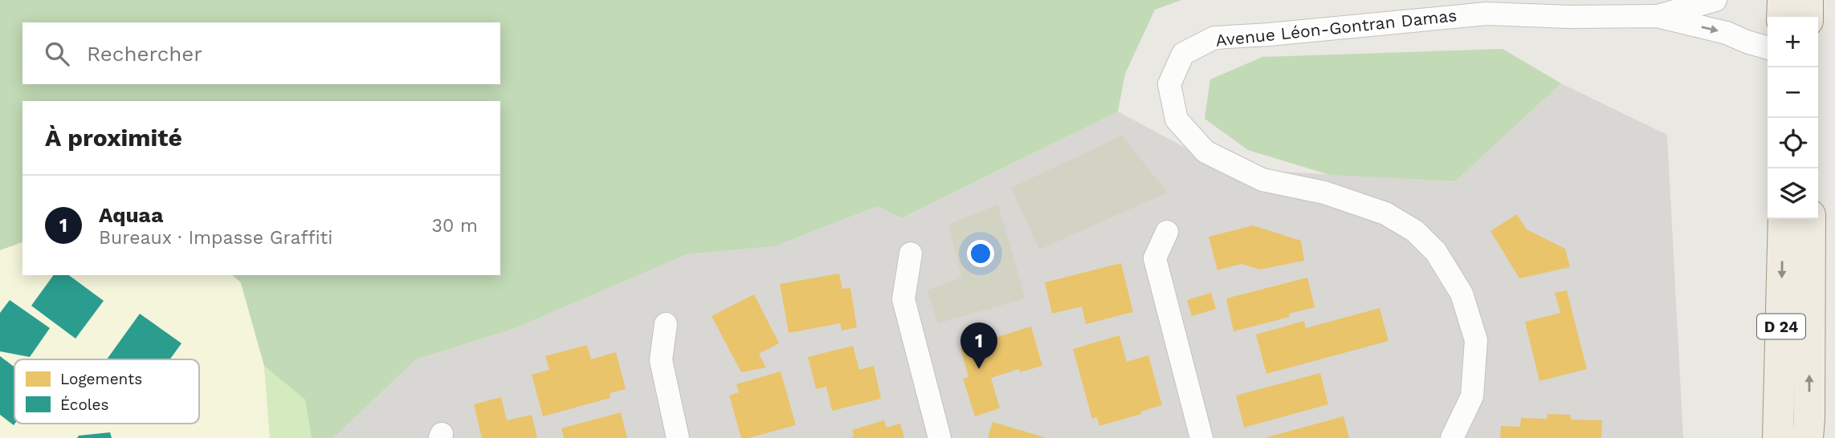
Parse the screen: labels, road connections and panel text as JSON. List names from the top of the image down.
{
  "streets": {
    "main road": ["D 24"],
    "street": ["Avenue Léon-Gontran Damas"]
  },
  "legend": ["Logements", "Écoles"],
  "page": {
    "map_buttons": ["+", "−"],
    "search": "Rechercher",
    "heading": "À proximité",
    "list": [
      {
        "mark": "1",
        "name": "Aquaa",
        "note": "Bureaux · Impasse Graffiti",
        "value": "30 m"
      }
    ],
    "pins": "1"
  }
}
